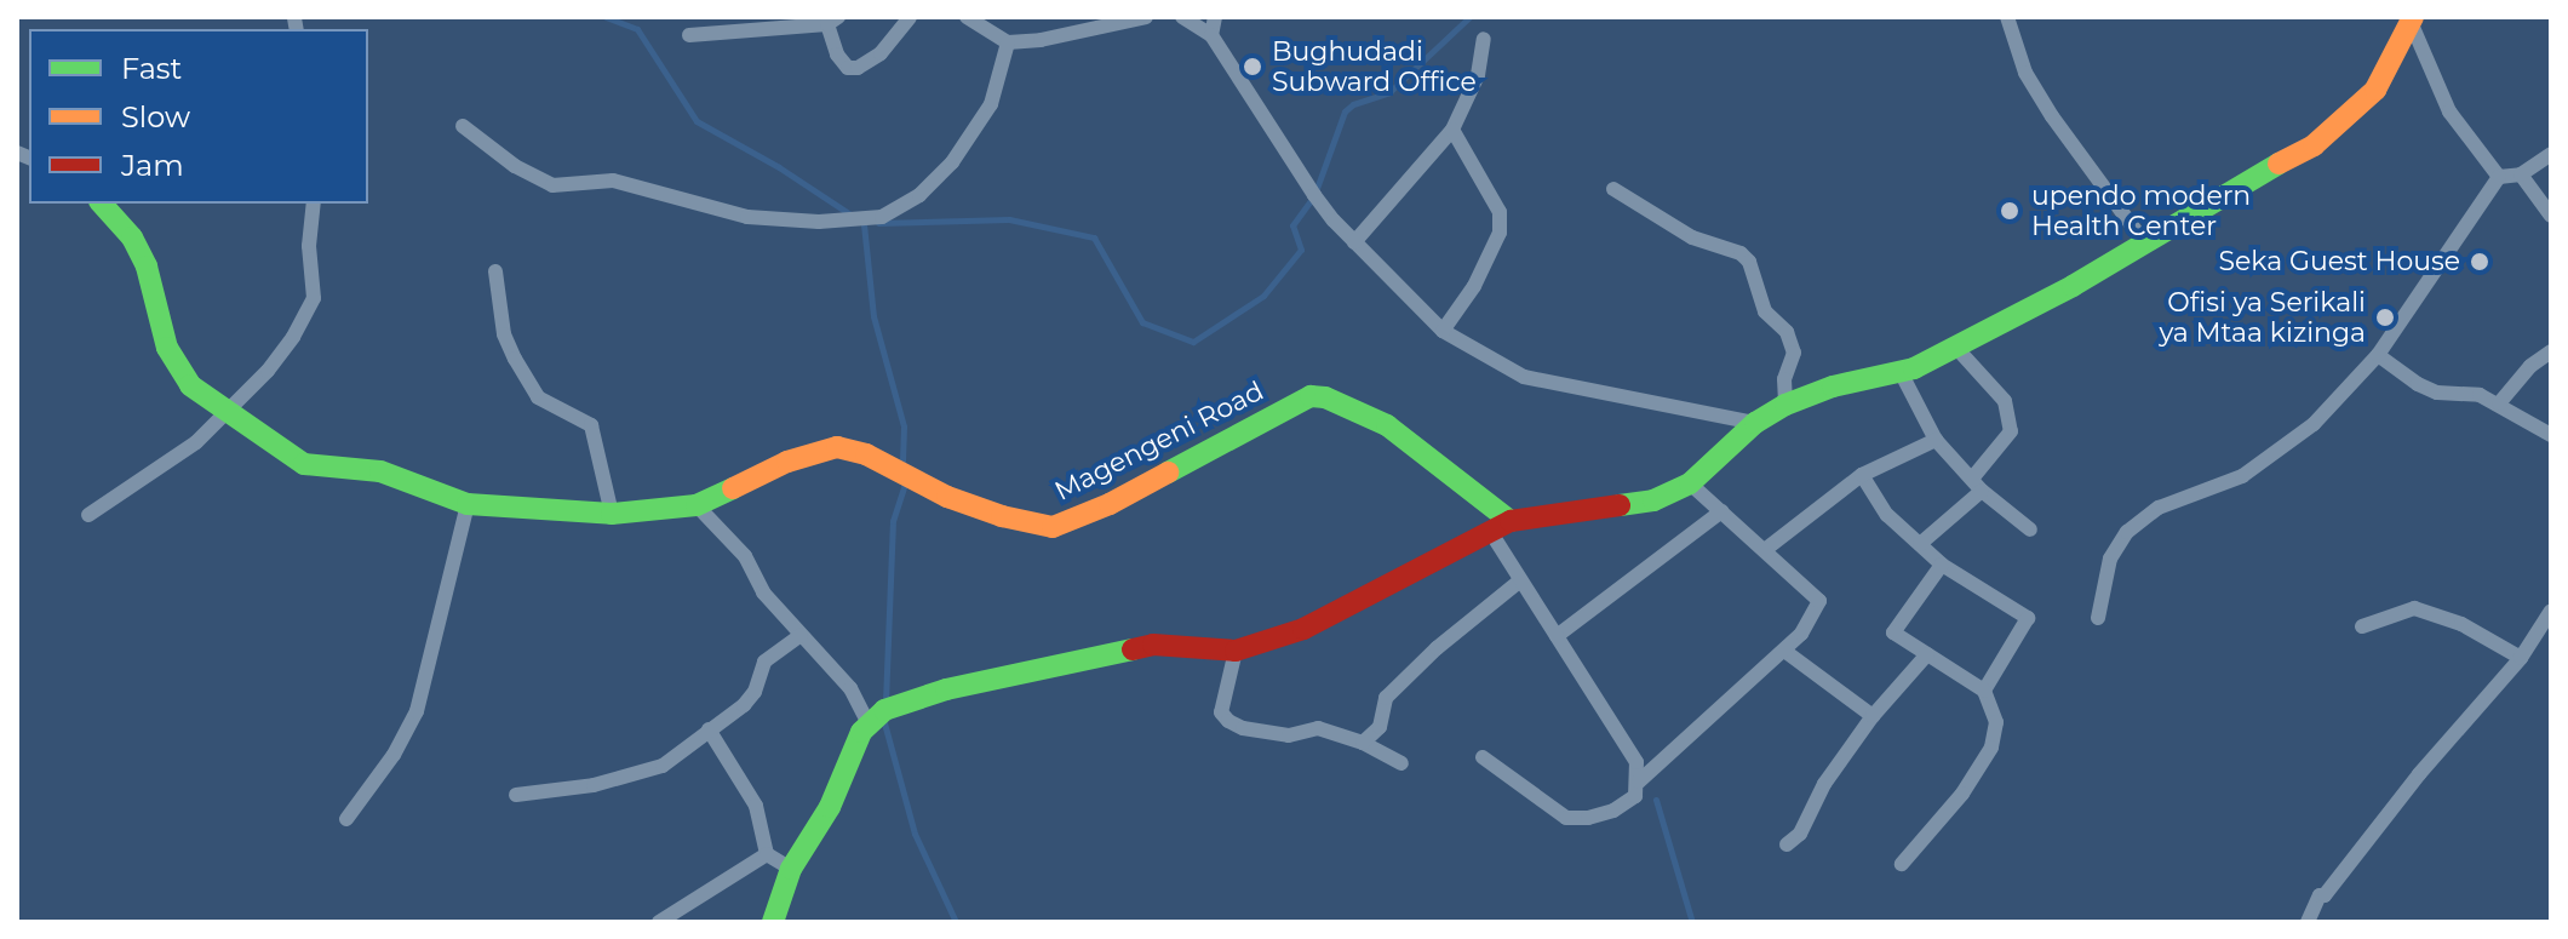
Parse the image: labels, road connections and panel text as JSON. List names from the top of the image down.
{
  "streets": {
    "street": ["Magengeni Road"]
  },
  "places": [
    "Bughudadi Subward Office",
    "upendo modern Health Center",
    "Seka Guest House",
    "Ofisi ya Serikali ya Mtaa kizinga"
  ],
  "legend": ["Fast", "Slow", "Jam"]
}
